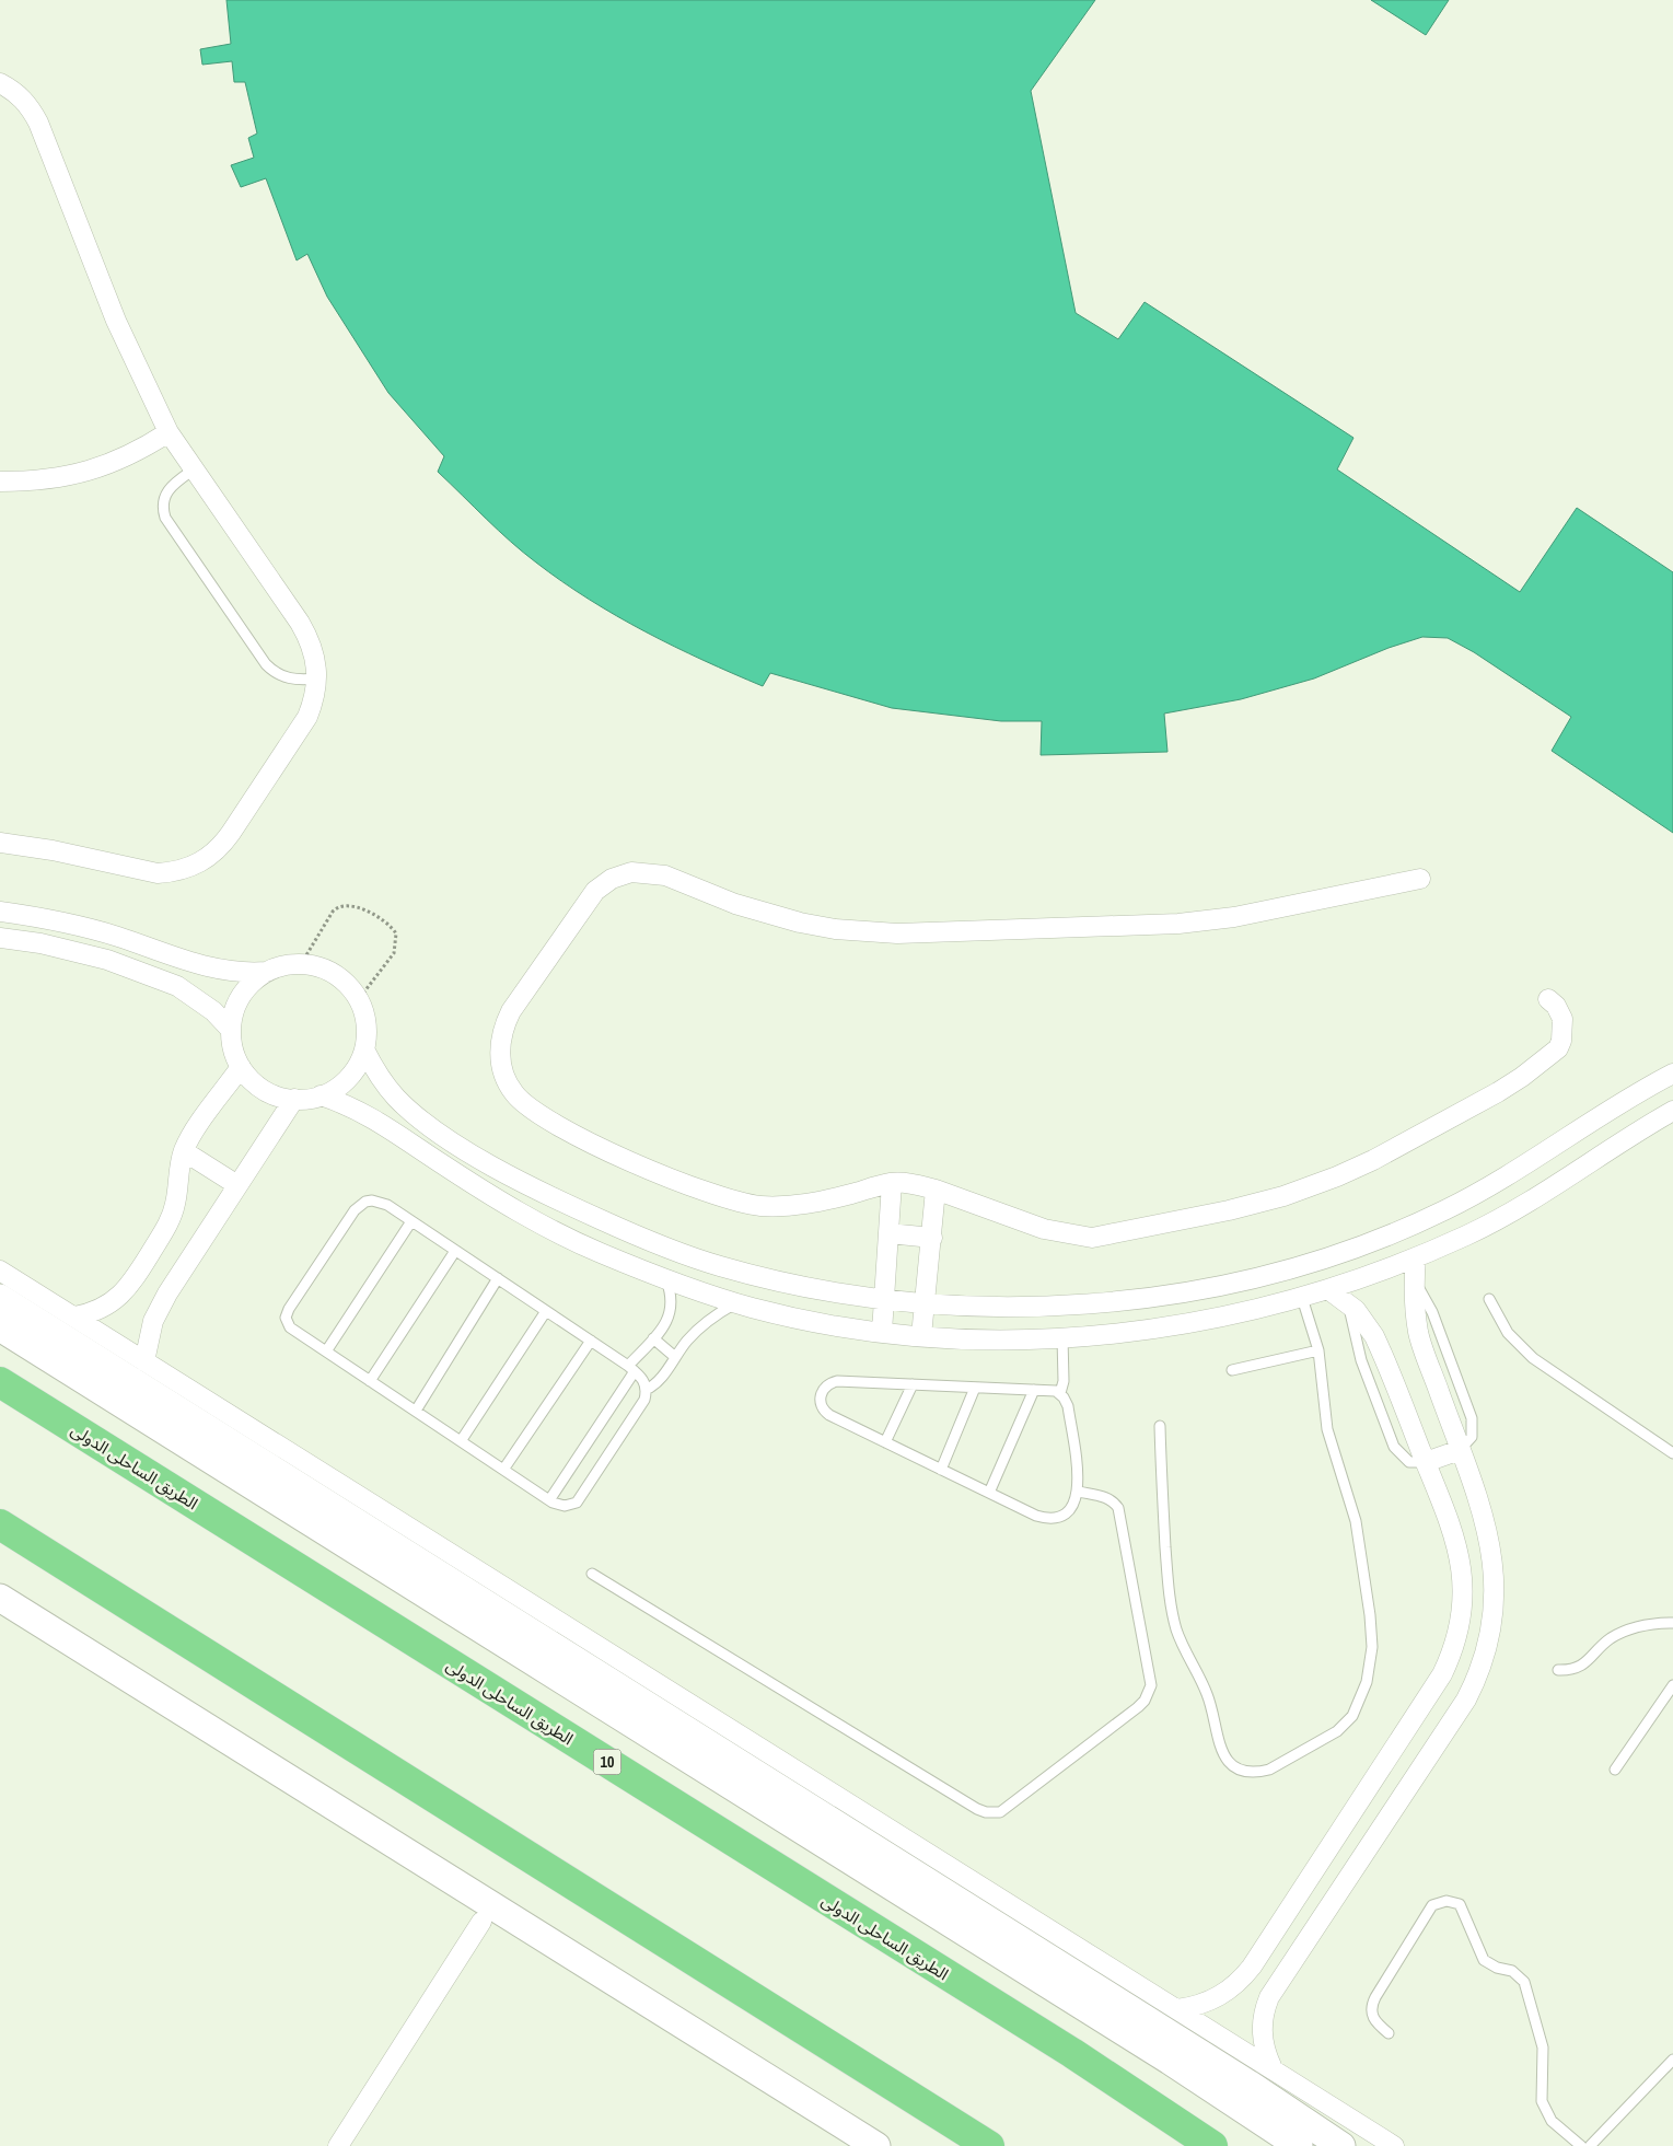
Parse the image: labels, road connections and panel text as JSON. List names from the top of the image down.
{
  "streets": {
    "highway": ["الطريق الساحلى الدولى", "10"]
  }
}
